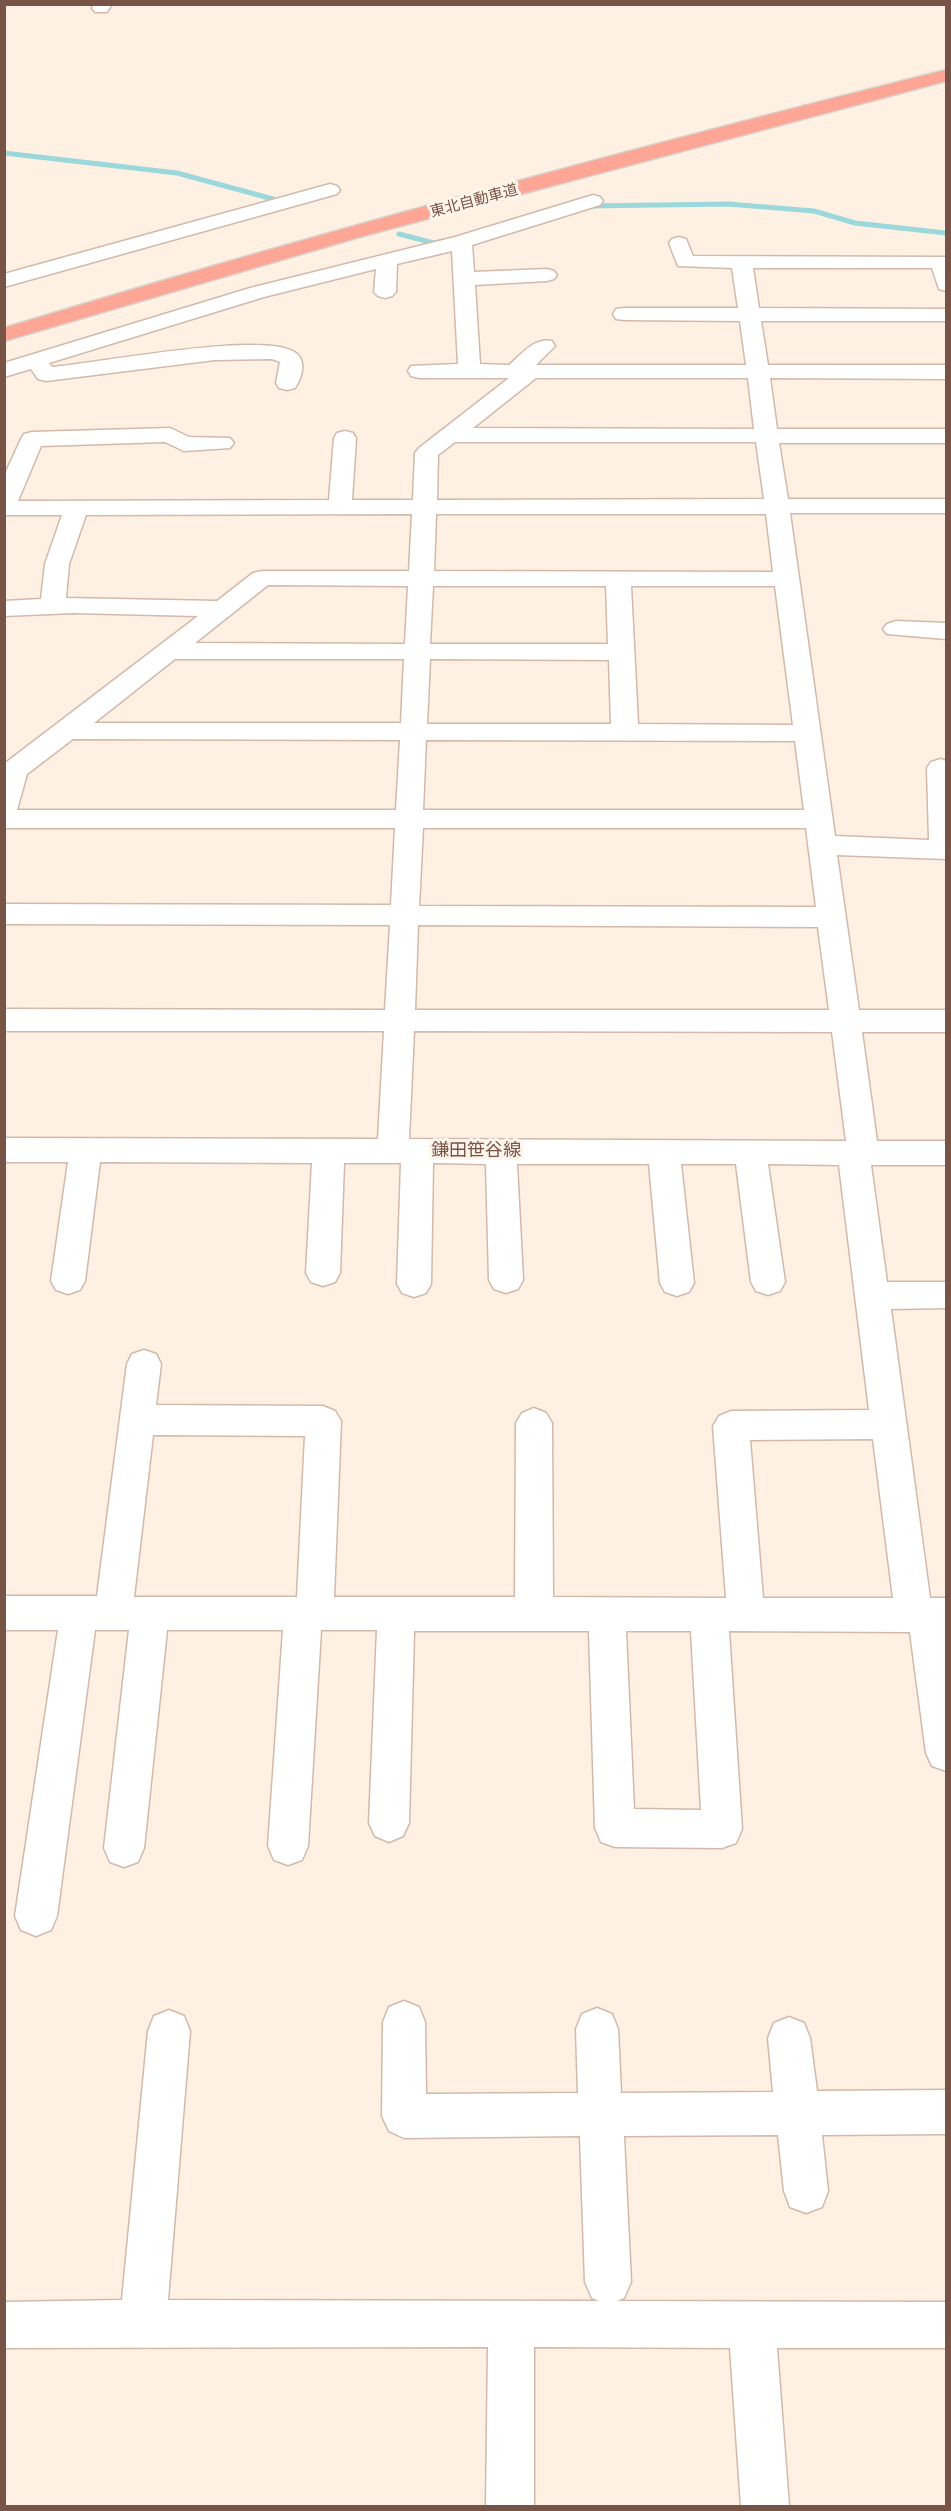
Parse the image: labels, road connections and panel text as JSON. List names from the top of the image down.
{
  "streets": {
    "highway": ["東北自動車道"],
    "street": ["鎌田笹谷線"]
  }
}
